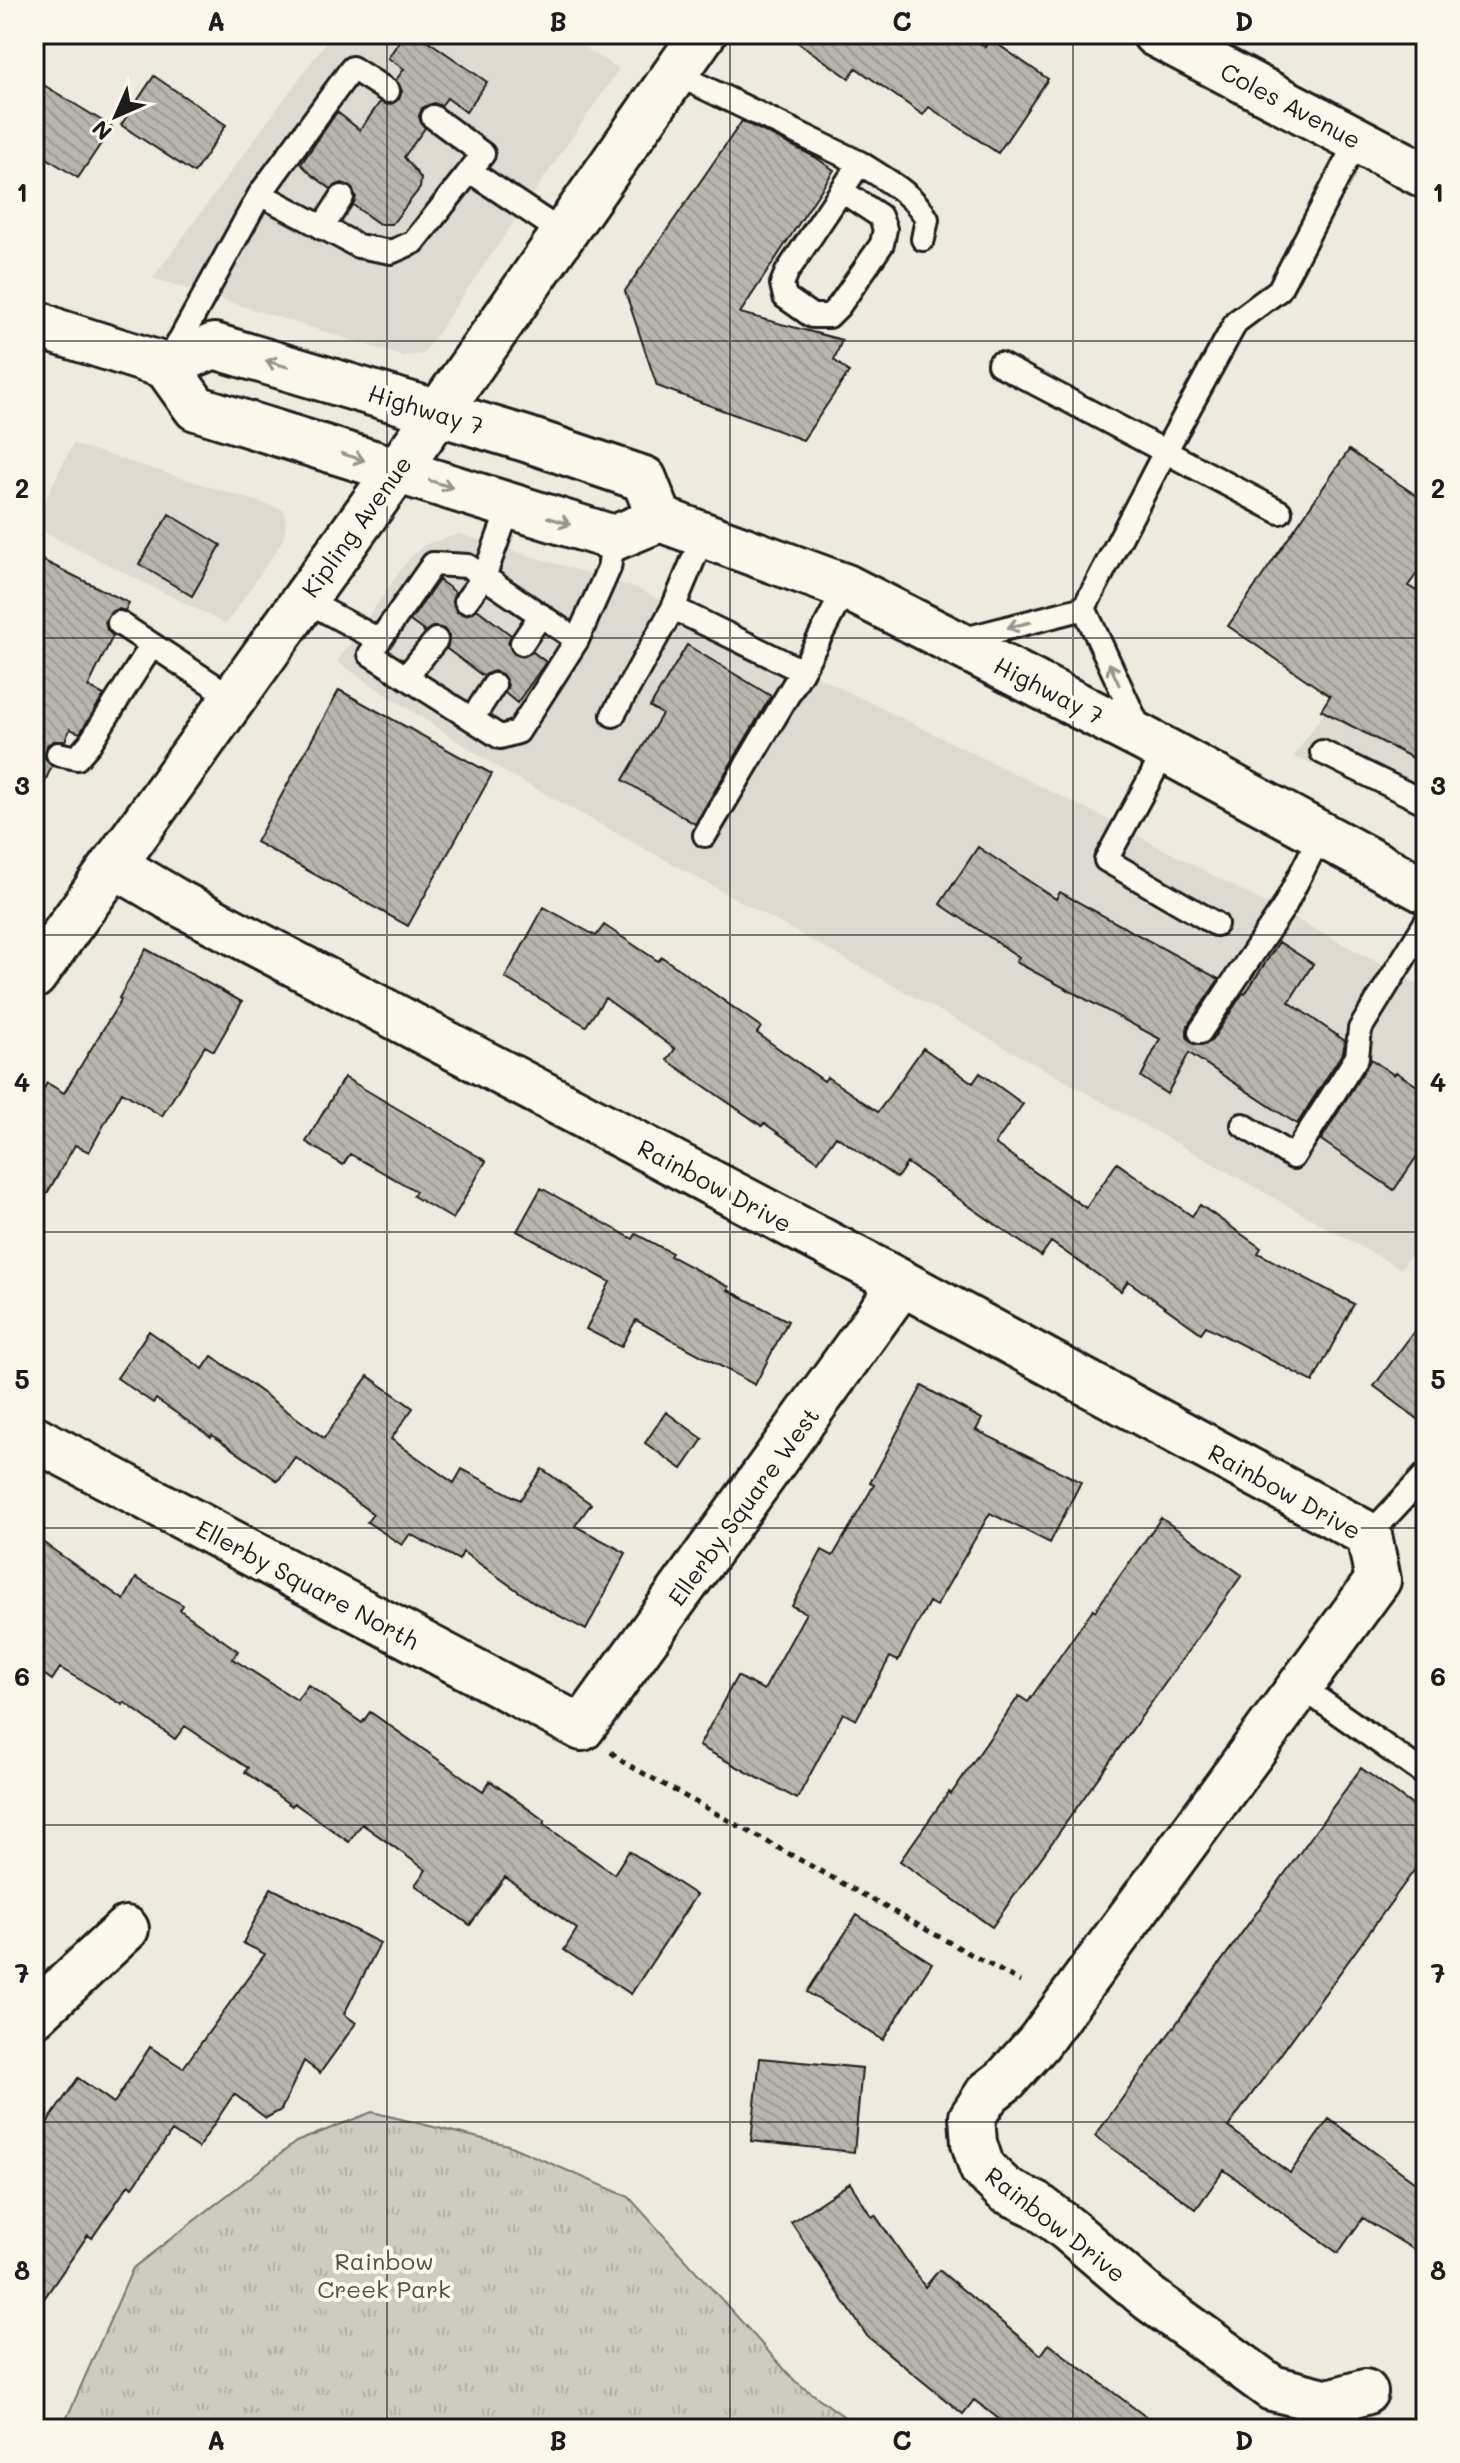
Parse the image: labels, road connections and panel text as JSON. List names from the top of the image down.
{
  "streets": {
    "street": [
      "Coles Avenue",
      "Highway 7",
      "Kipling Avenue",
      "Rainbow Drive",
      "Ellerby Square West",
      "Ellerby Square North"
    ]
  },
  "crossings": [
    ["Highway 7", "Kipling Avenue"],
    ["Kipling Avenue", "Rainbow Drive"],
    ["Rainbow Drive", "Ellerby Square West"],
    ["Ellerby Square West", "Ellerby Square North"]
  ],
  "parks": ["Rainbow Creek Park"],
  "north": "bottom left",
  "grid": {
    "columns": [
      "A",
      "B",
      "C",
      "D"
    ],
    "rows": [
      "1",
      "2",
      "3",
      "4",
      "5",
      "6",
      "7",
      "8"
    ]
  }
}
